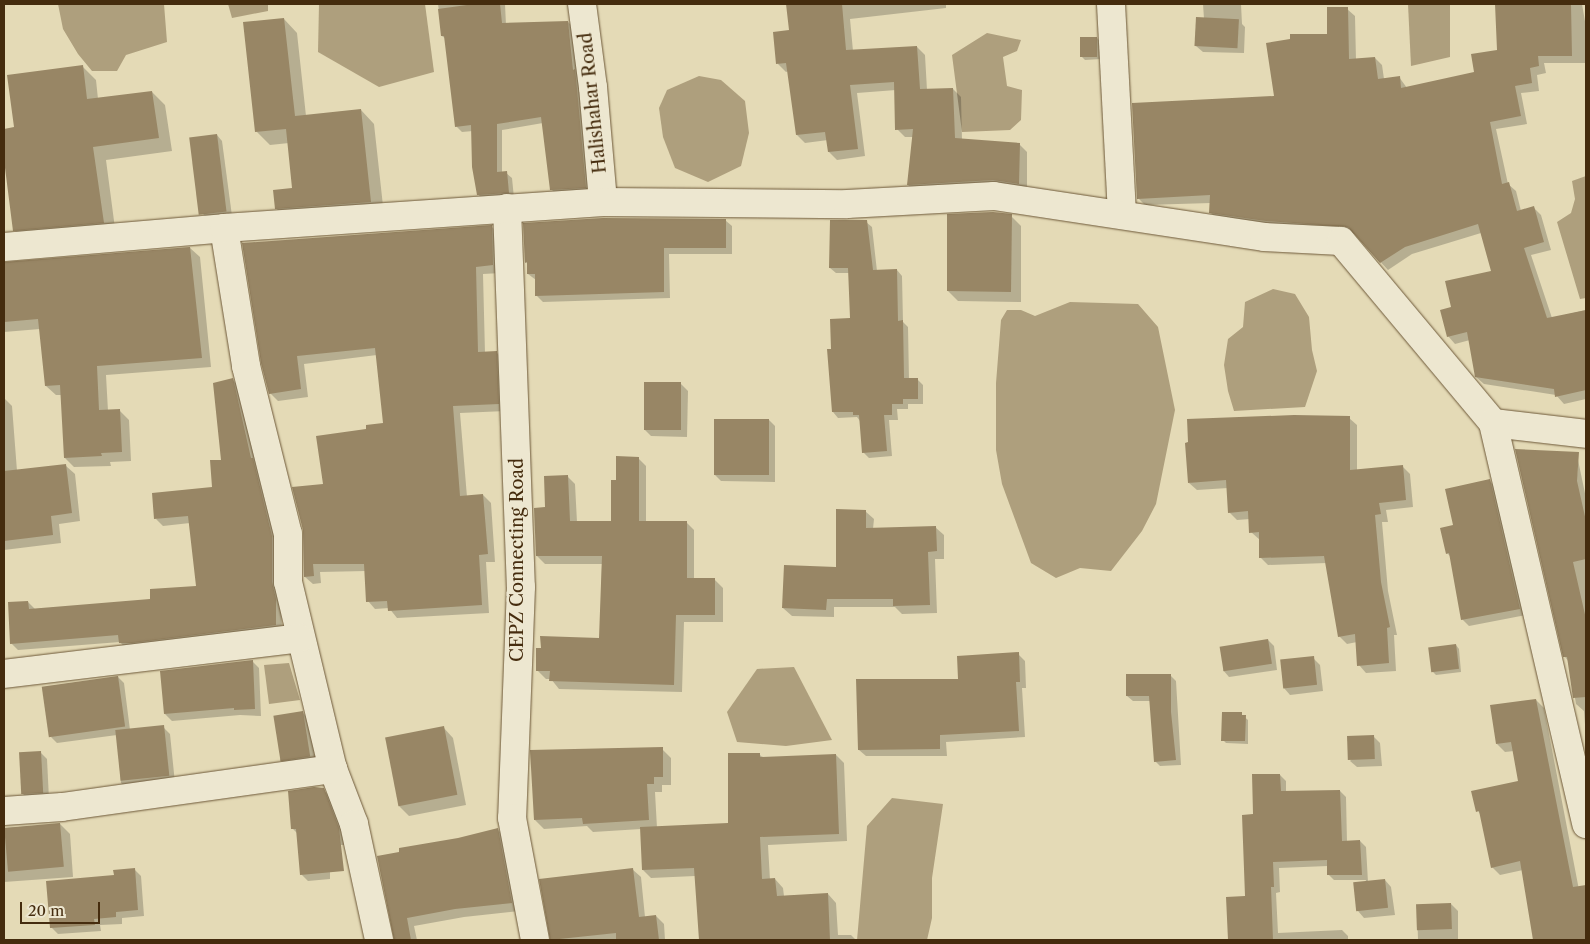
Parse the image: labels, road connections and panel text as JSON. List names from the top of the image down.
{
  "streets": {
    "street": ["Halishahar Road", "CEPZ Connecting Road"]
  },
  "scale_bar": "20 m"
}
